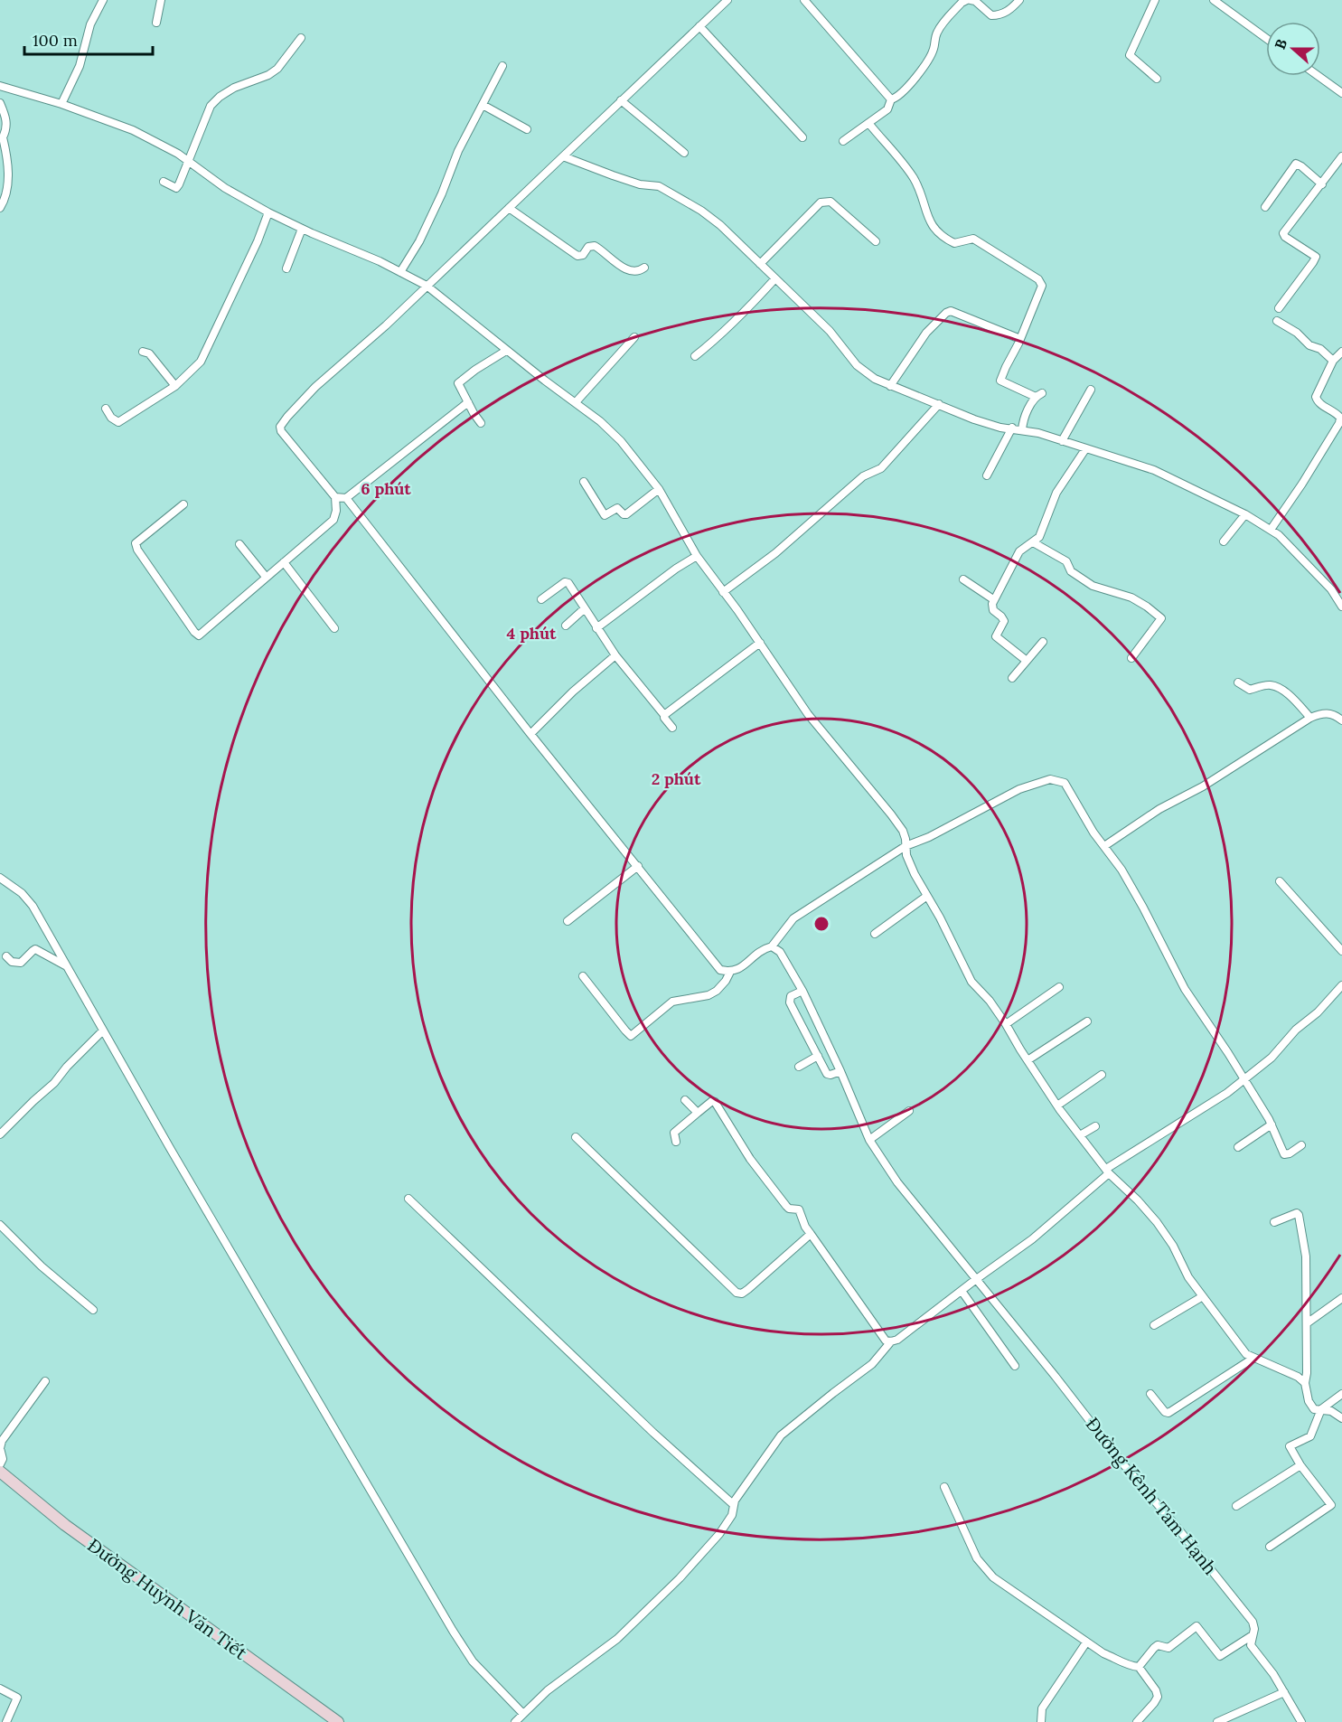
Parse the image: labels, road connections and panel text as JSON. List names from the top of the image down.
{
  "streets": {
    "street": ["Đường Kênh Tám Hạnh", "Đường Huỳnh Văn Tiết"]
  },
  "scale_bar": "100 m",
  "north": "left",
  "rings": ["6 phút", "4 phút", "2 phút"]
}
